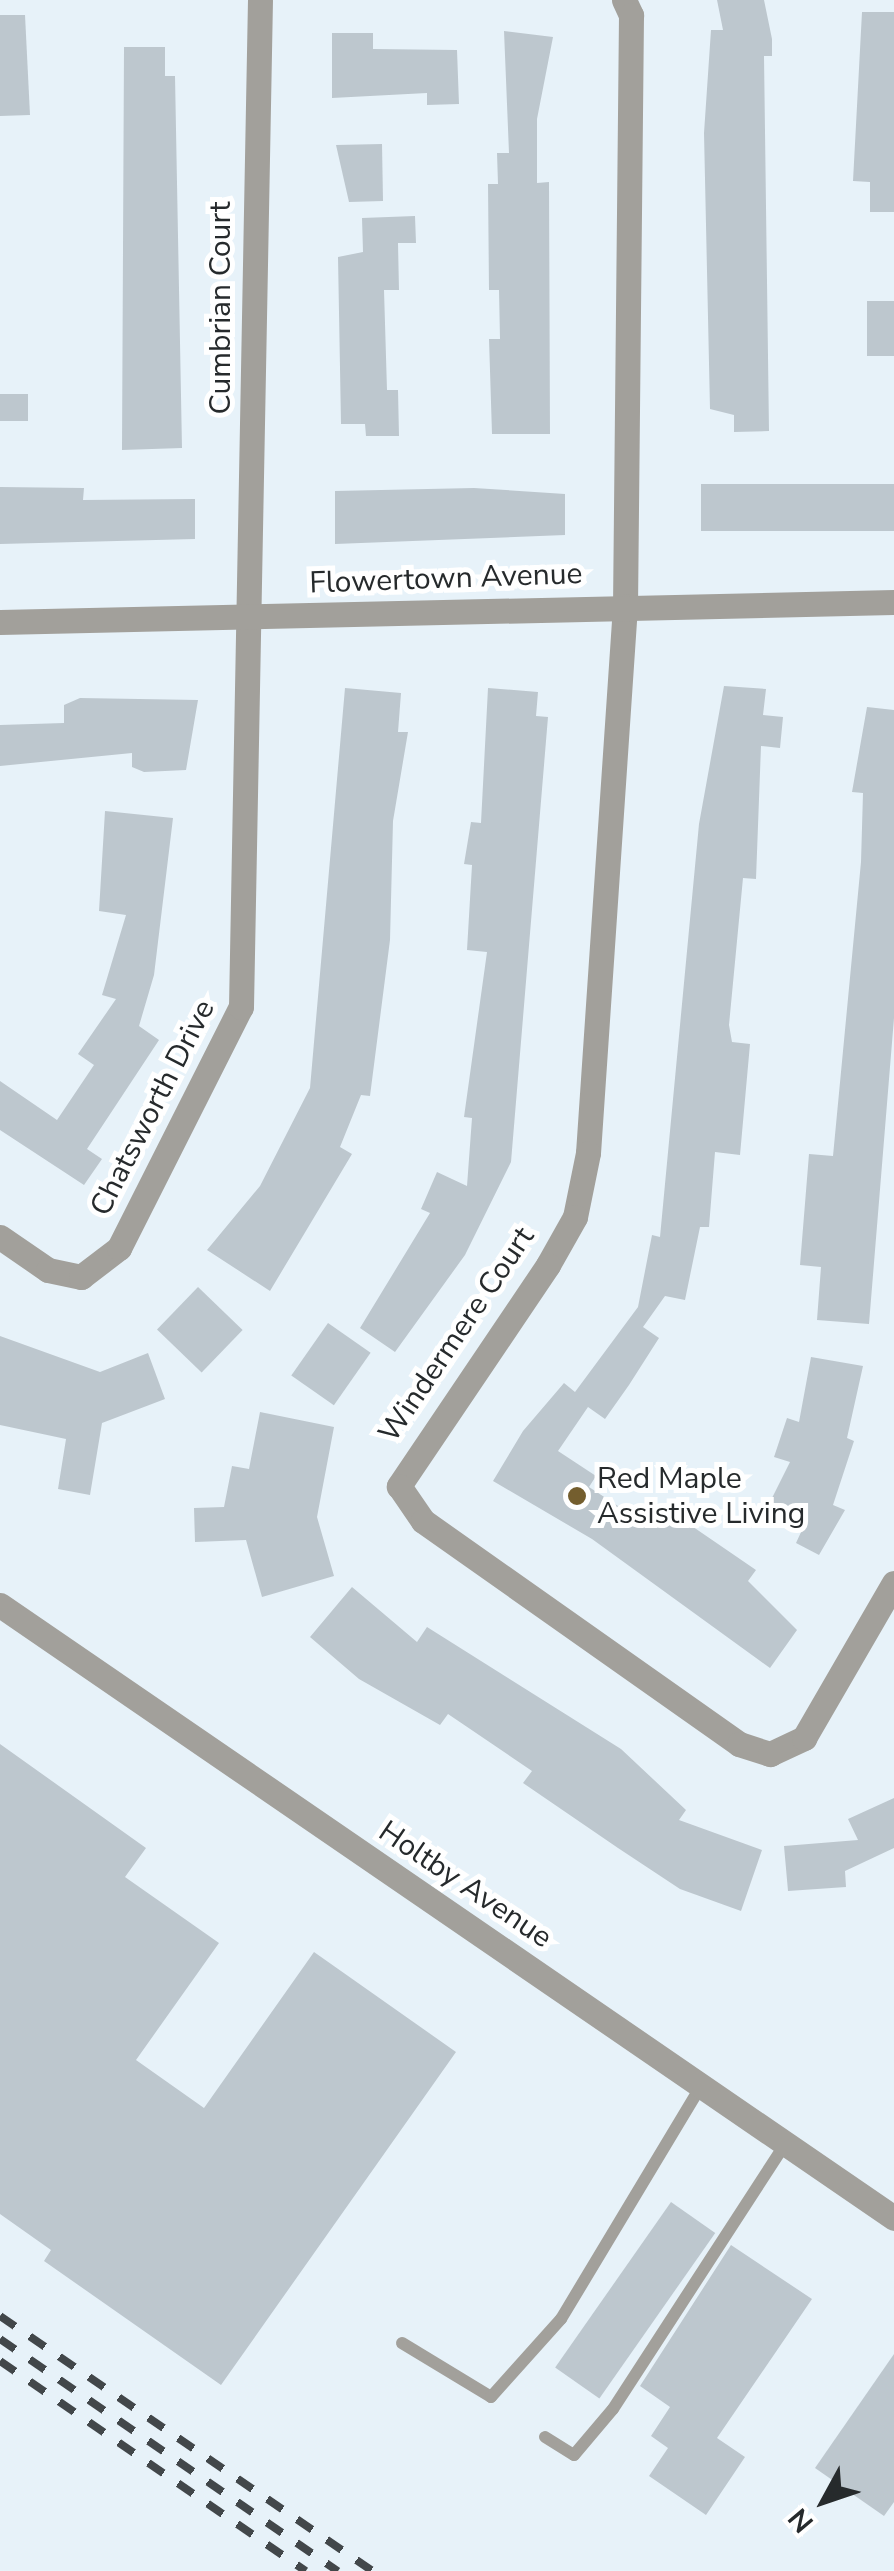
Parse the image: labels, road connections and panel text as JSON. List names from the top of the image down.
{
  "streets": {
    "street": [
      "Cumbrian Court",
      "Flowertown Avenue",
      "Chatsworth Drive",
      "Windermere Court",
      "Holtby Avenue"
    ]
  },
  "crossings": [
    ["Cumbrian Court", "Flowertown Avenue"],
    ["Cumbrian Court", "Chatsworth Drive"],
    ["Flowertown Avenue", "Chatsworth Drive"],
    ["Flowertown Avenue", "Windermere Court"]
  ],
  "places": ["Red Maple Assistive Living"],
  "north": "bottom left"
}
